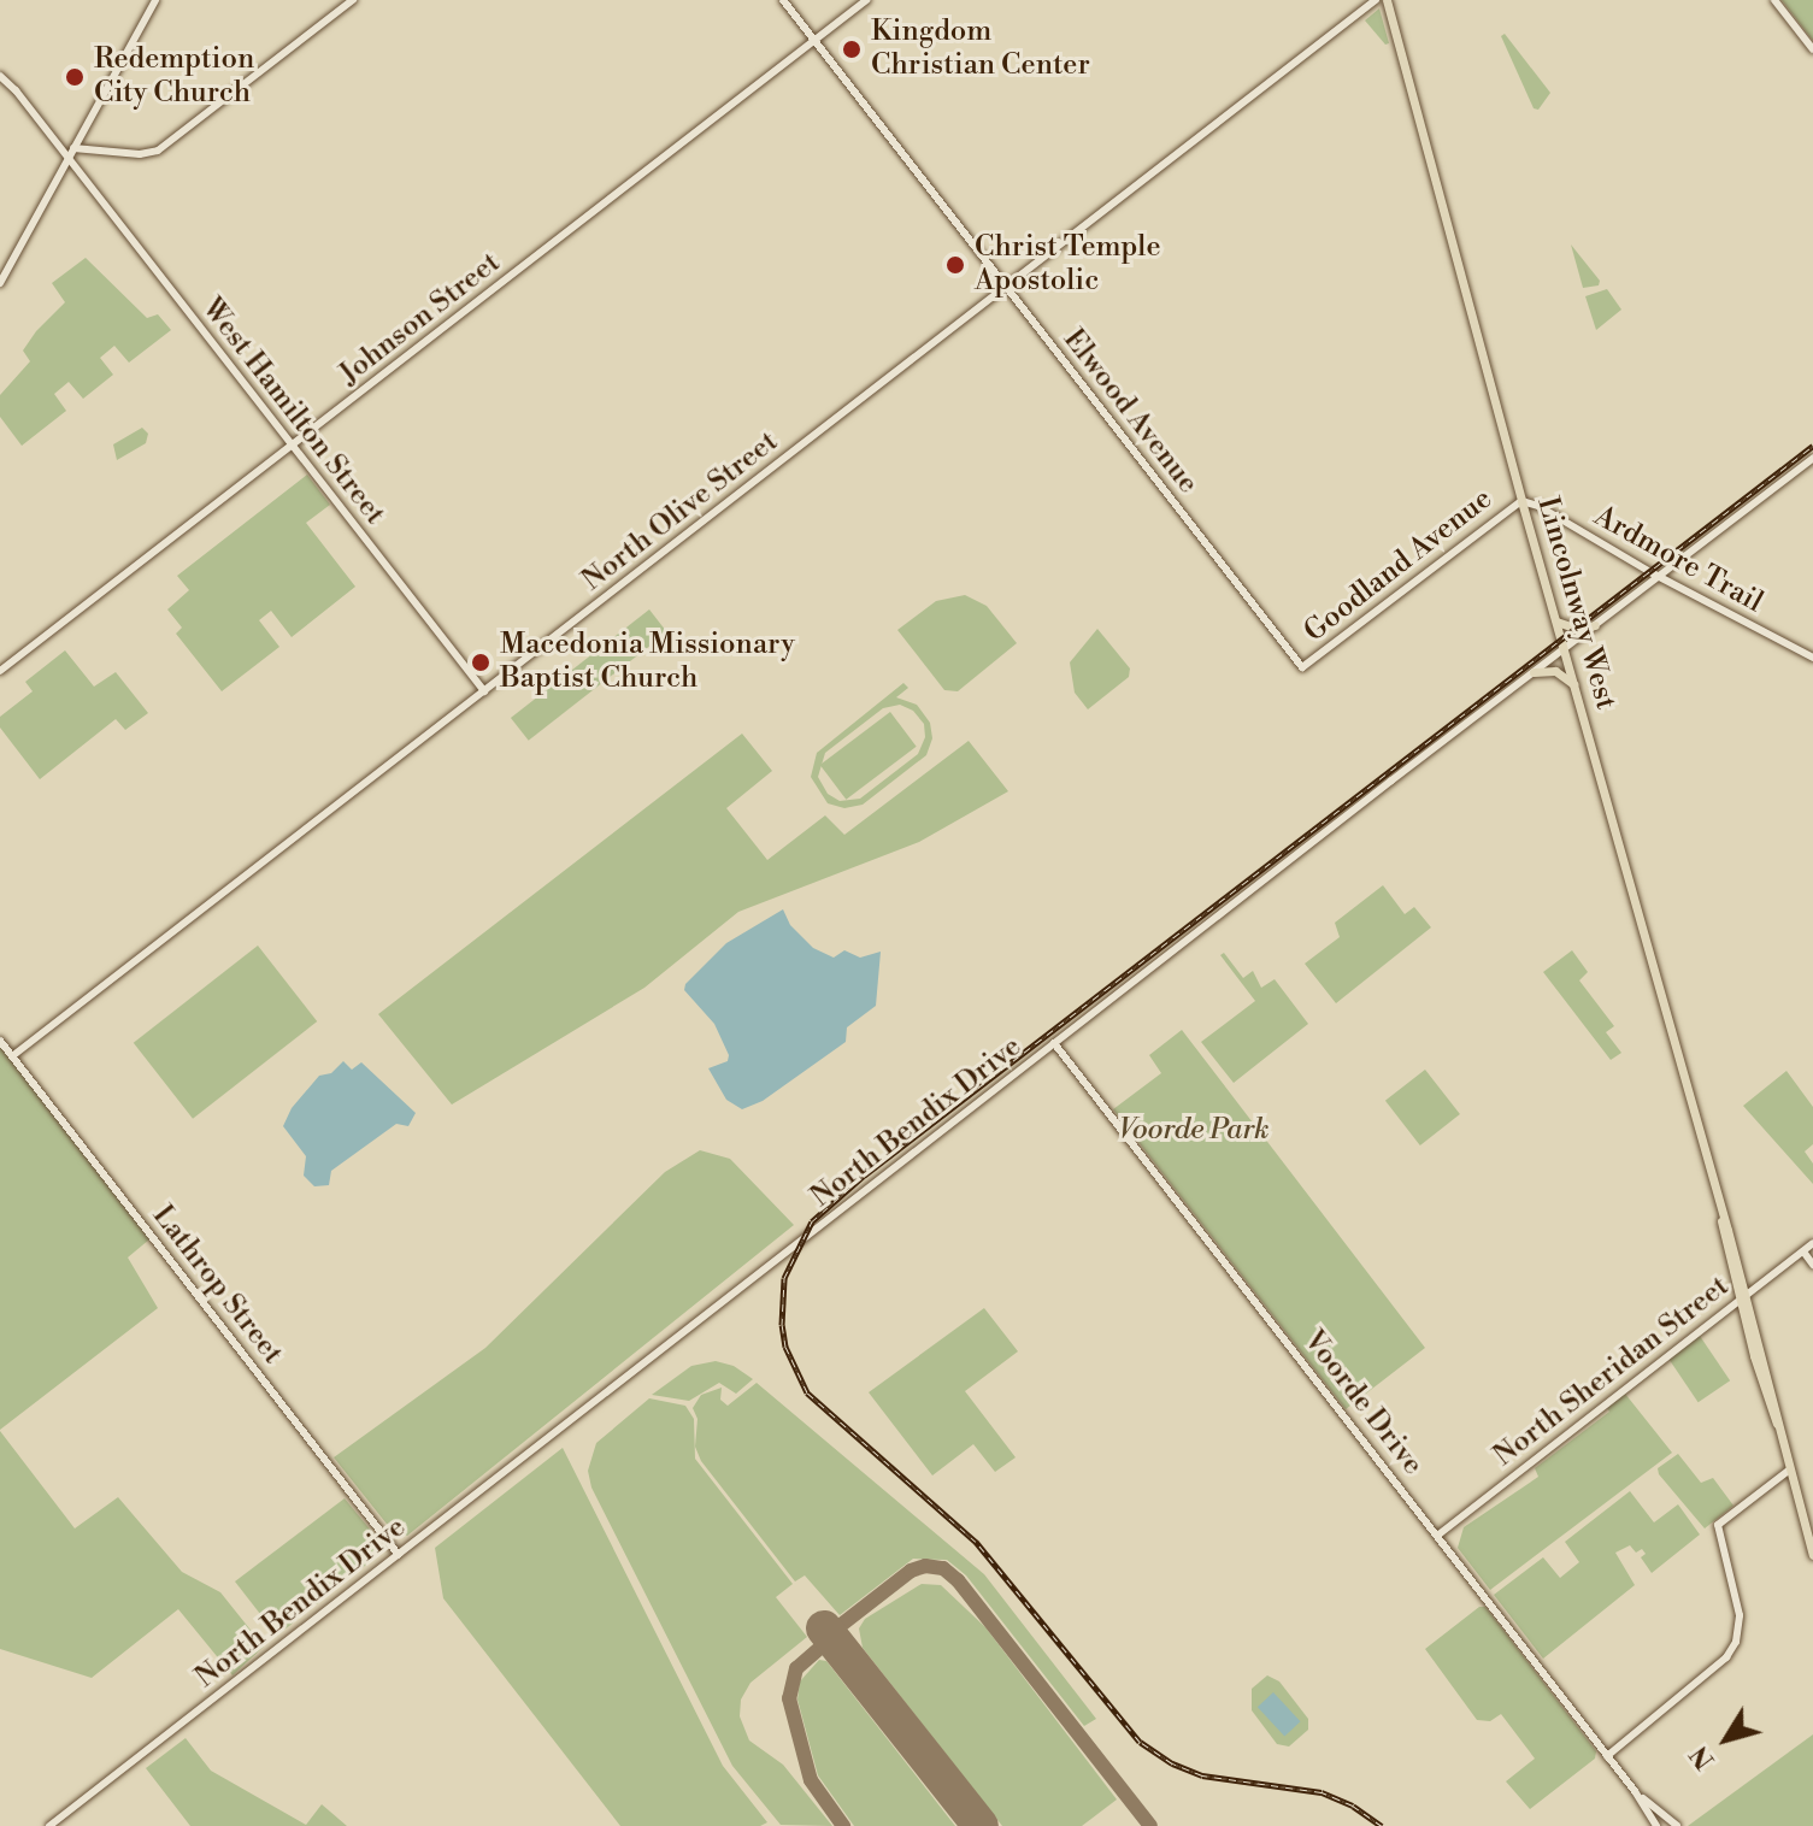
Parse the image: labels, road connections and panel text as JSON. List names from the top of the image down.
{
  "streets": {
    "main road": ["Lincolnway West"],
    "street": [
      "Johnson Street",
      "West Hamilton Street",
      "Elwood Avenue",
      "North Olive Street",
      "Ardmore Trail",
      "Goodland Avenue",
      "North Bendix Drive",
      "Lathrop Street",
      "North Sheridan Street",
      "Voorde Drive"
    ]
  },
  "crossings": [
    ["Johnson Street", "West Hamilton Street"],
    ["Johnson Street", "Elwood Avenue"],
    ["West Hamilton Street", "North Olive Street"],
    ["Elwood Avenue", "North Olive Street"],
    ["Elwood Avenue", "Goodland Avenue"],
    ["North Olive Street", "Lathrop Street"],
    ["Ardmore Trail", "Goodland Avenue"],
    ["Ardmore Trail", "Lincolnway West"],
    ["Ardmore Trail", "North Bendix Drive"],
    ["Goodland Avenue", "Lincolnway West"],
    ["Lincolnway West", "North Bendix Drive"],
    ["Lincolnway West", "North Sheridan Street"],
    ["North Bendix Drive", "Lathrop Street"],
    ["North Bendix Drive", "Voorde Drive"],
    ["North Sheridan Street", "Voorde Drive"]
  ],
  "parks": ["Voorde Park"],
  "places": [
    "Kingdom Christian Center",
    "Redemption City Church",
    "Christ Temple Apostolic",
    "Macedonia Missionary Baptist Church"
  ],
  "north": "bottom left"
}
